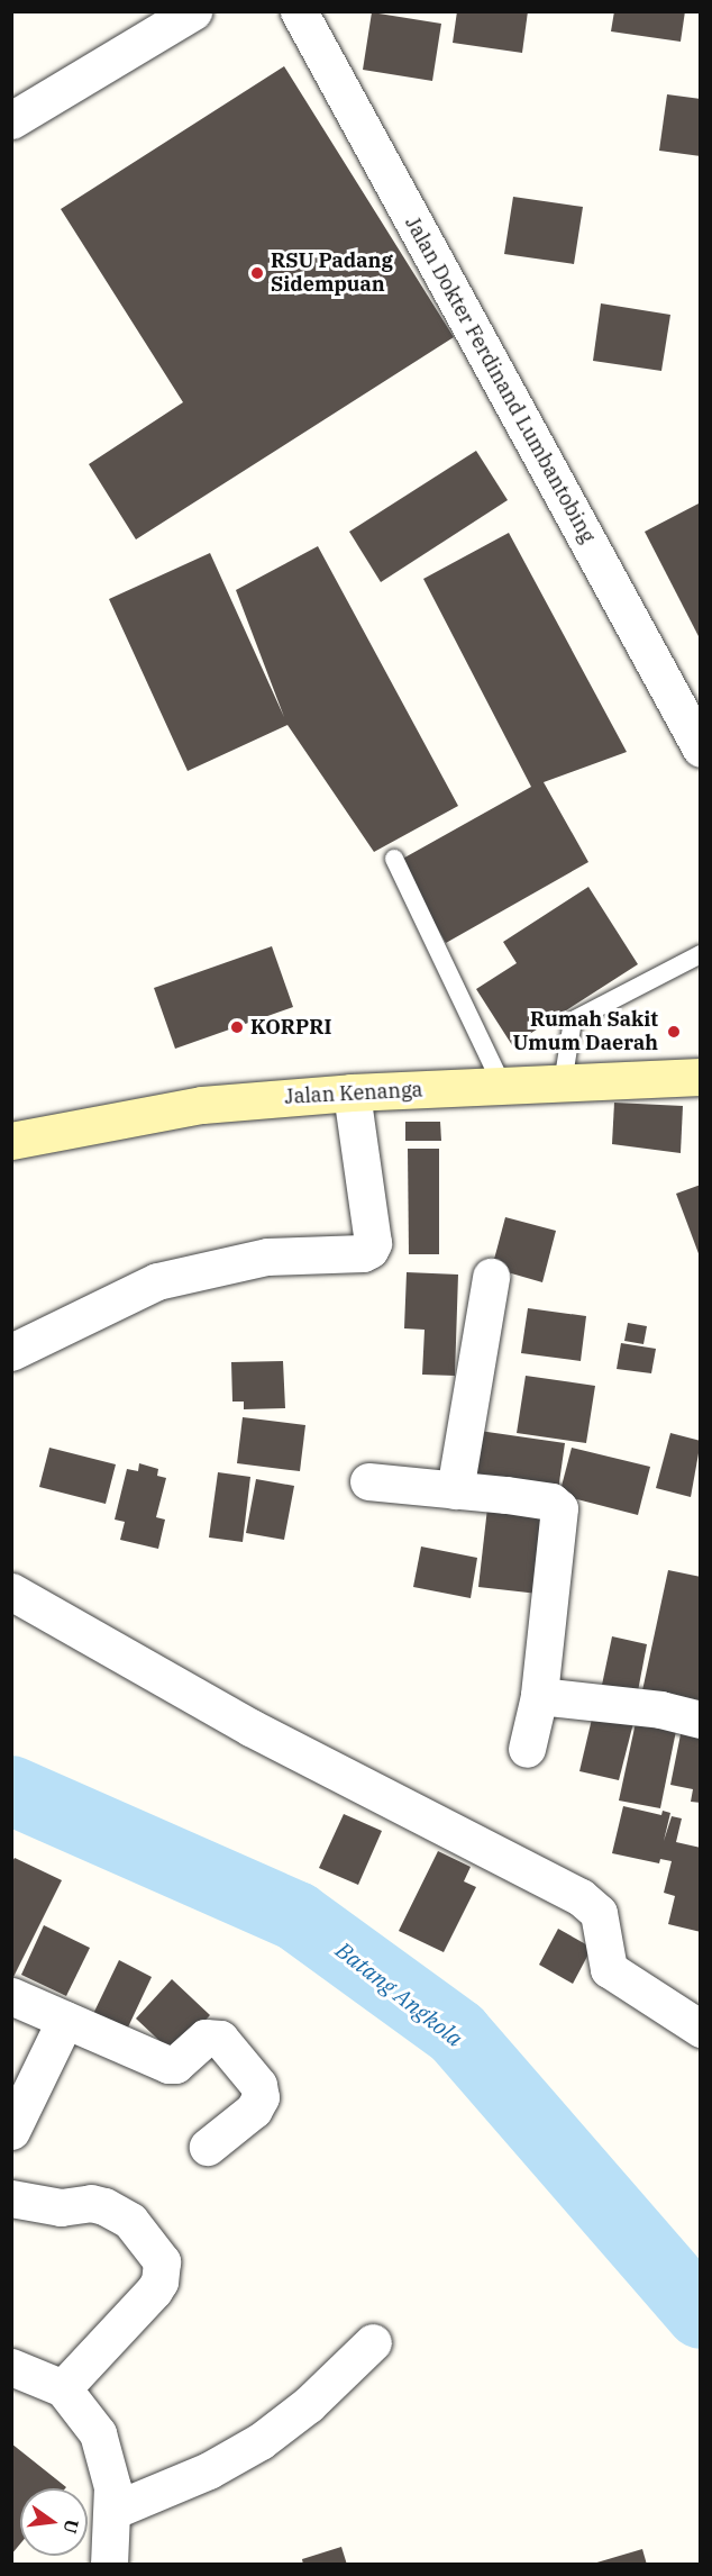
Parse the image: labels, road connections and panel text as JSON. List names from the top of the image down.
{
  "streets": {
    "street": ["Jalan Dokter Ferdinand Lumbantobing", "Jalan Kenanga"]
  },
  "water": ["Batang Angkola"],
  "places": ["RSU Padang Sidempuan", "KORPRI", "Rumah Sakit Umum Daerah"],
  "north": "right"
}
